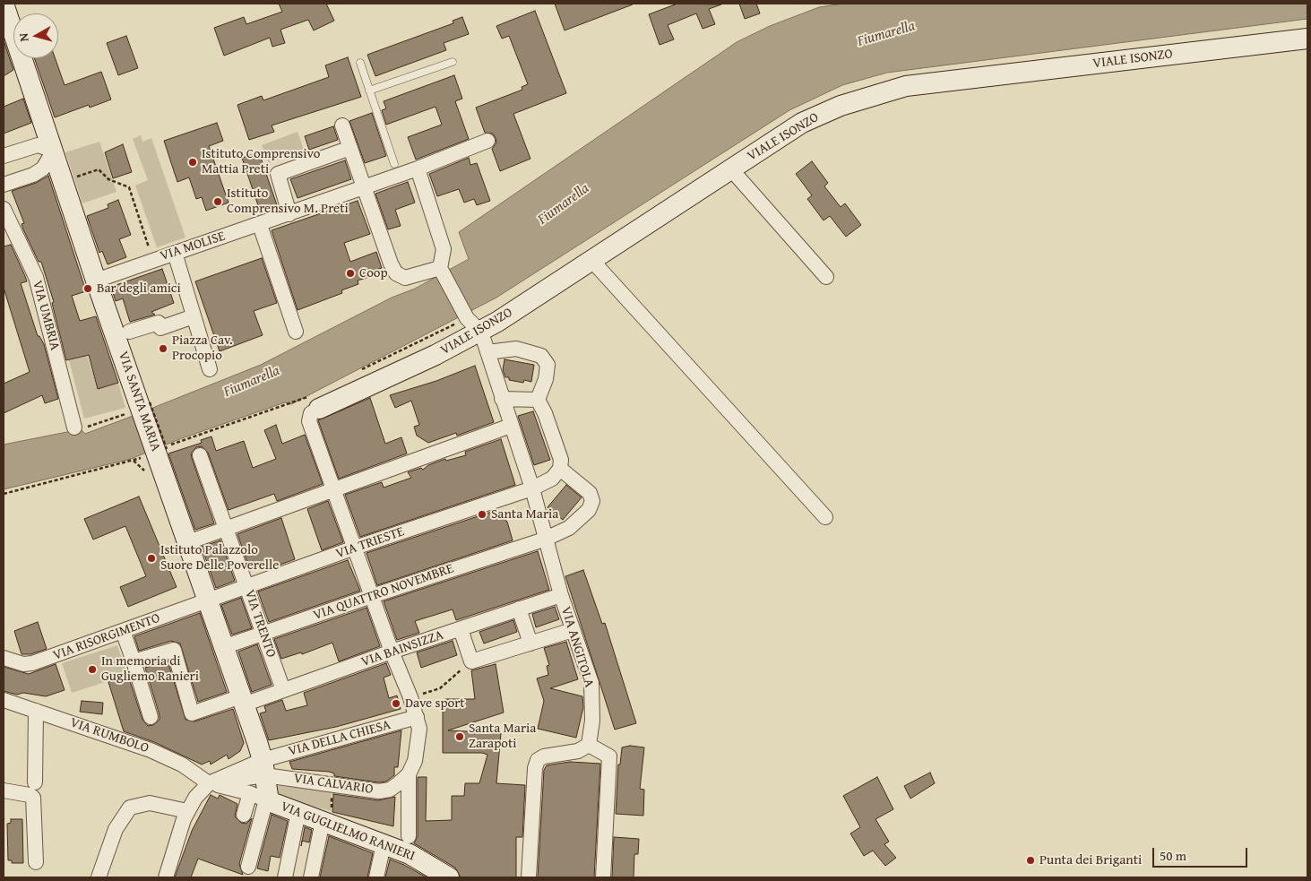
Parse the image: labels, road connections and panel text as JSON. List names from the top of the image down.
{
  "streets": {
    "street": [
      "VIALE ISONZO",
      "VIA MOLISE",
      "VIA UMBRIA",
      "VIA SANTA MARIA",
      "VIA TRIESTE",
      "VIA QUATTRO NOVEMBRE",
      "VIA TRENTO",
      "VIA RISORGIMENTO",
      "VIA ANGITOLA",
      "VIA BAINSIZZA",
      "VIA RUMBOLO",
      "VIA DELLA CHIESA",
      "VIA CALVARIO",
      "VIA GUGLIELMO RANIERI"
    ]
  },
  "crossings": [
    ["VIALE ISONZO", "VIA ANGITOLA"],
    ["VIA MOLISE", "VIA SANTA MARIA"],
    ["VIA SANTA MARIA", "VIA TRIESTE"],
    ["VIA SANTA MARIA", "VIA QUATTRO NOVEMBRE"],
    ["VIA SANTA MARIA", "VIA RISORGIMENTO"],
    ["VIA SANTA MARIA", "VIA BAINSIZZA"],
    ["VIA SANTA MARIA", "VIA RUMBOLO"],
    ["VIA SANTA MARIA", "VIA DELLA CHIESA"],
    ["VIA SANTA MARIA", "VIA CALVARIO"],
    ["VIA SANTA MARIA", "VIA GUGLIELMO RANIERI"],
    ["VIA TRIESTE", "VIA QUATTRO NOVEMBRE"],
    ["VIA TRIESTE", "VIA TRENTO"],
    ["VIA TRIESTE", "VIA RISORGIMENTO"],
    ["VIA TRIESTE", "VIA ANGITOLA"],
    ["VIA QUATTRO NOVEMBRE", "VIA TRENTO"],
    ["VIA QUATTRO NOVEMBRE", "VIA ANGITOLA"],
    ["VIA TRENTO", "VIA BAINSIZZA"],
    ["VIA ANGITOLA", "VIA BAINSIZZA"],
    ["VIA RUMBOLO", "VIA GUGLIELMO RANIERI"],
    ["VIA DELLA CHIESA", "VIA CALVARIO"]
  ],
  "water": ["Fiumarella"],
  "places": [
    "Istituto Comprensivo Mattia Preti",
    "Istituto Comprensivo M. Preti",
    "Coop",
    "Bar degli amici",
    "Piazza Cav. Procopio",
    "Santa Maria",
    "Istituto Palazzolo Suore Delle Poverelle",
    "In memoria di Gugliemo Ranieri",
    "Dave sport",
    "Santa Maria Zarapoti",
    "Punta dei Briganti"
  ],
  "scale_bar": "50 m",
  "north": "left"
}
